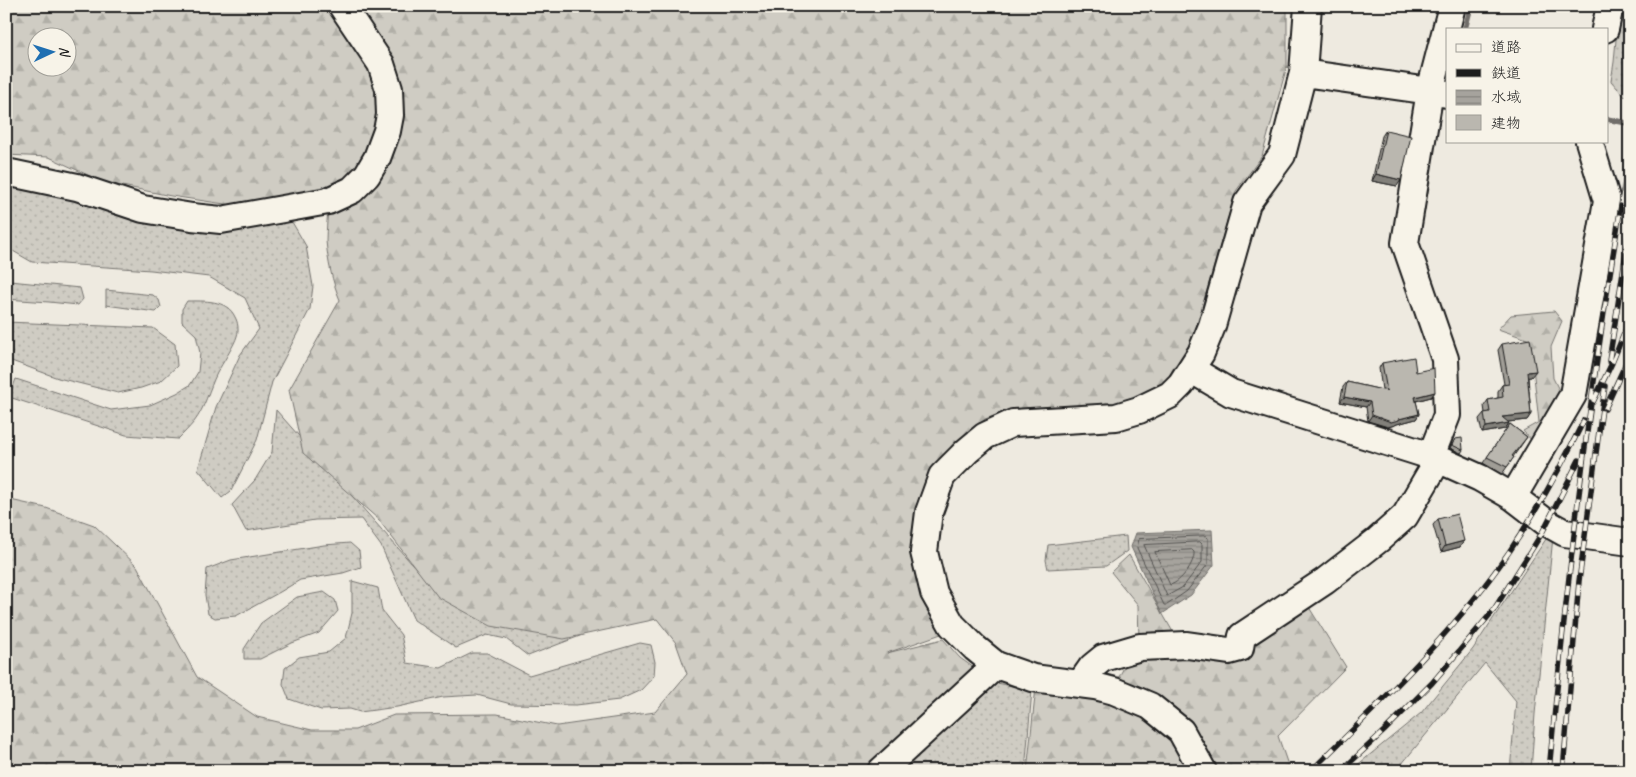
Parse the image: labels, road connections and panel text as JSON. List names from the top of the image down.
{
  "legend": [
    "道路",
    "鉄道",
    "水域",
    "建物"
  ],
  "north": "right"
}
